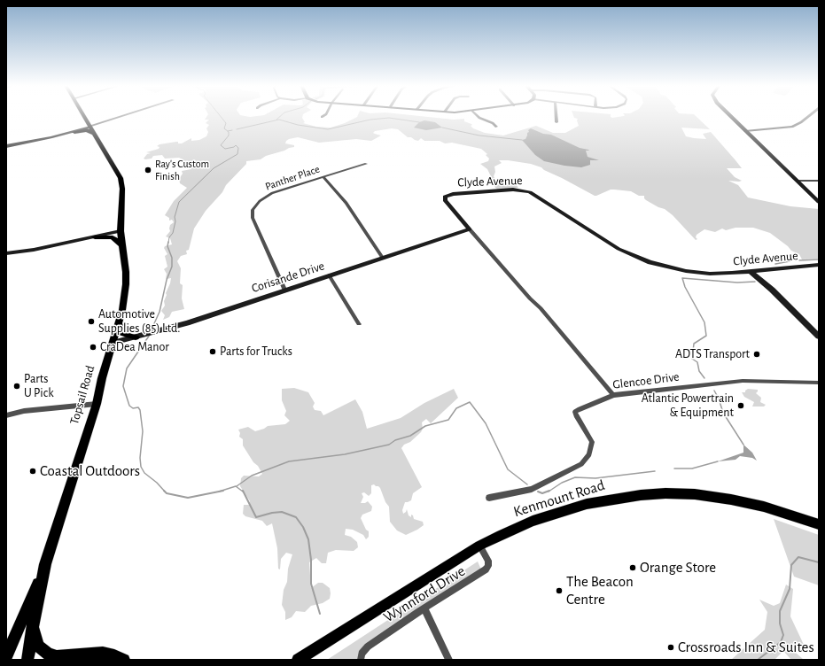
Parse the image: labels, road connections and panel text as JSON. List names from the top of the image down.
{
  "streets": {
    "main road": ["Topsail Road", "Kenmount Road"],
    "street": [
      "Panther Place",
      "Clyde Avenue",
      "Corisande Drive",
      "Glencoe Drive",
      "Wynnford Drive"
    ]
  },
  "crossings": [
    ["Panther Place", "Corisande Drive"],
    ["Clyde Avenue", "Corisande Drive"],
    ["Clyde Avenue", "Glencoe Drive"],
    ["Corisande Drive", "Topsail Road"],
    ["Kenmount Road", "Wynnford Drive"]
  ],
  "places": [
    "Ray's Custom Finish",
    "Automotive Supplies (85) Ltd.",
    "CraDea Manor",
    "Parts for Trucks",
    "ADTS Transport",
    "Parts U Pick",
    "Atlantic Powertrain & Equipment",
    "Coastal Outdoors",
    "Orange Store",
    "The Beacon Centre",
    "Crossroads Inn & Suites"
  ]
}
